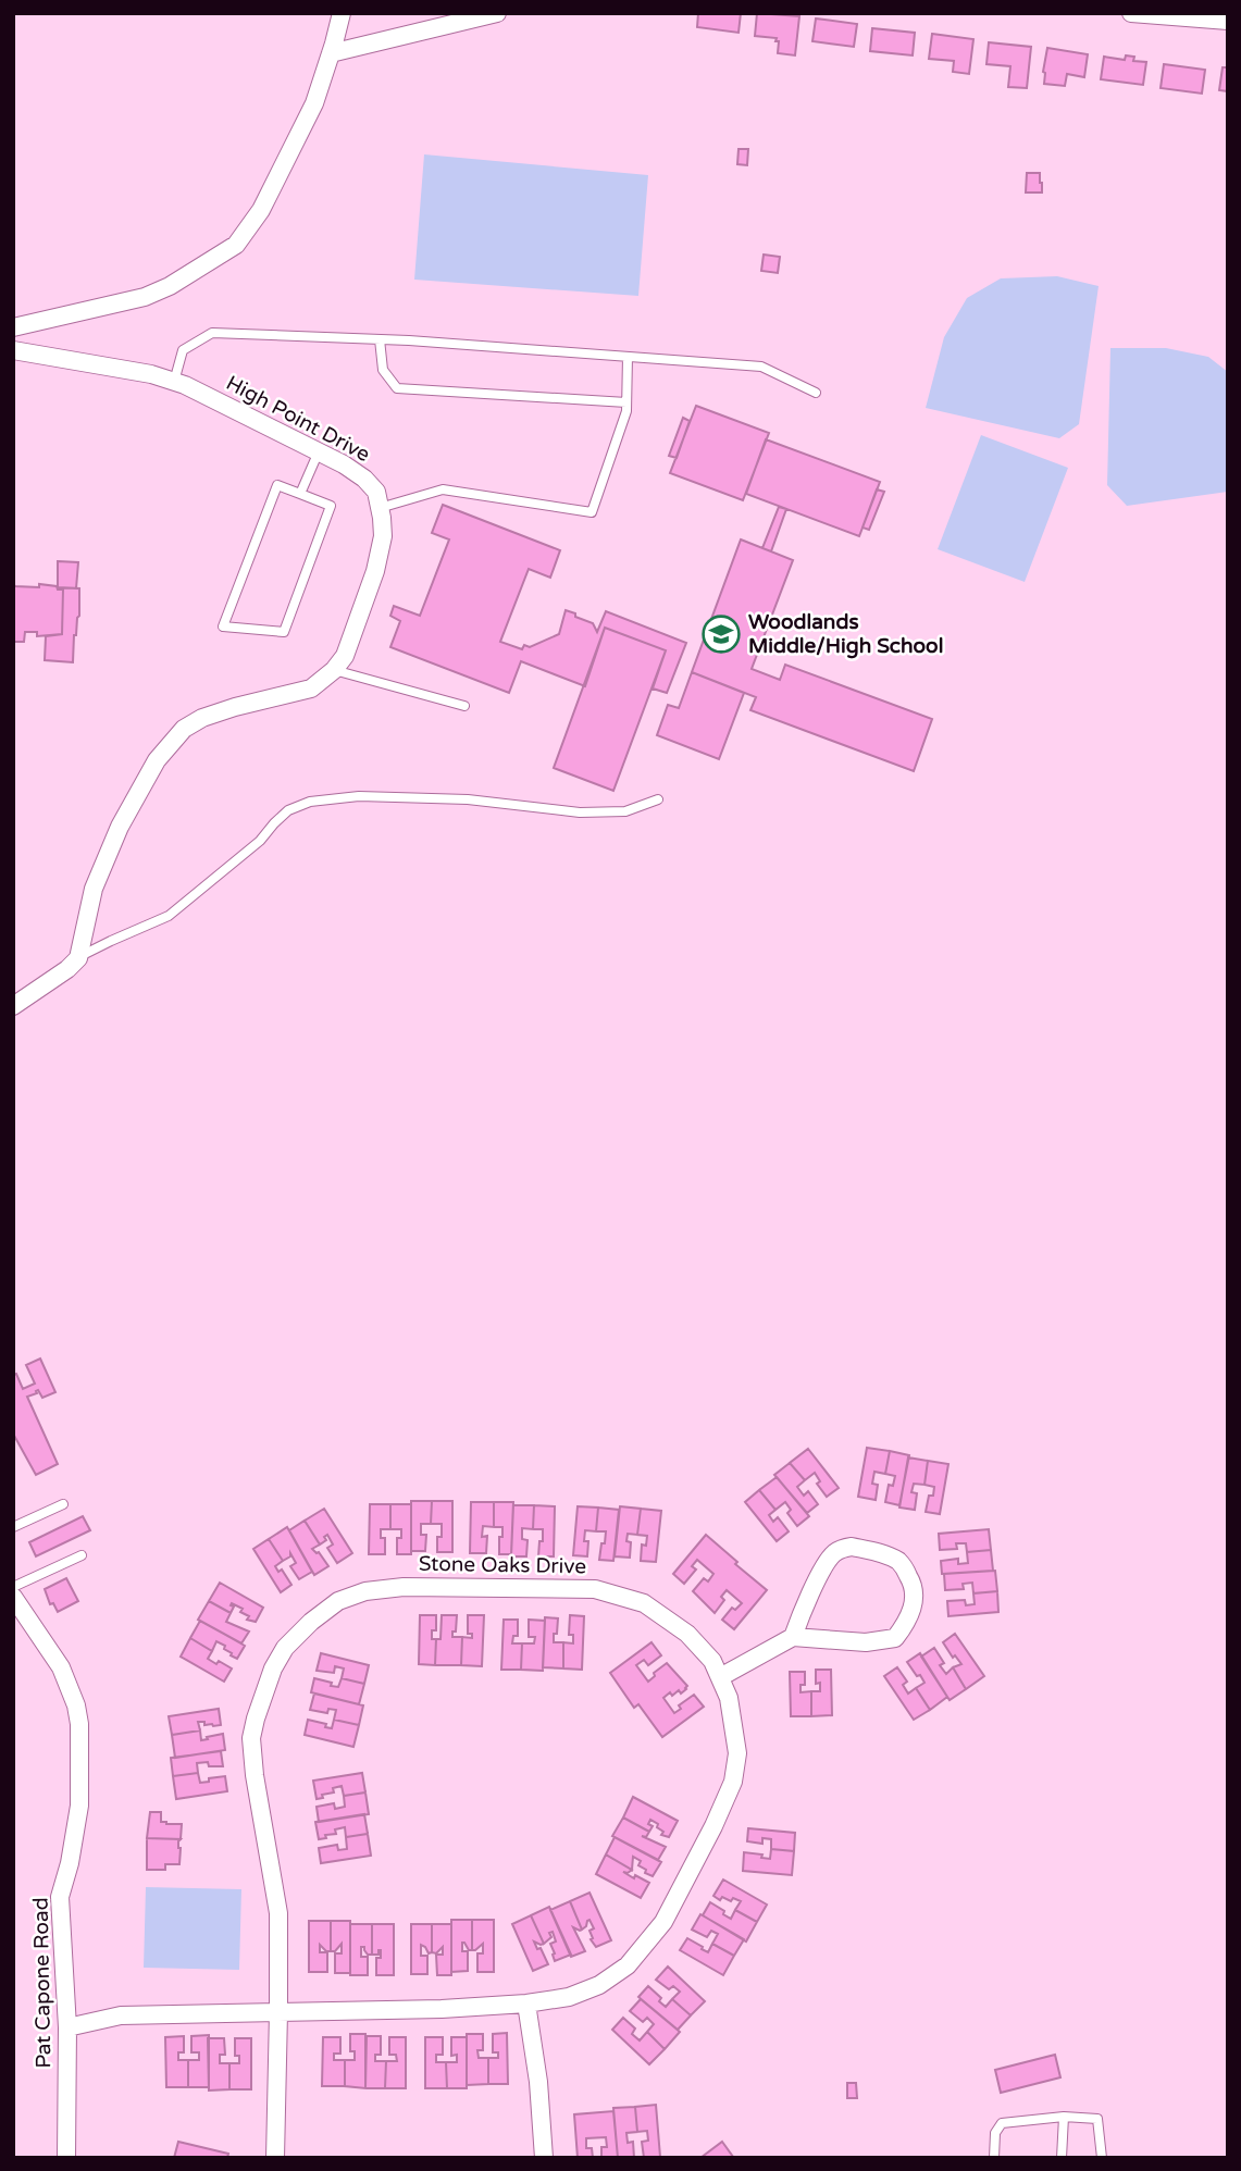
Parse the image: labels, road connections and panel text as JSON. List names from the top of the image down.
{
  "streets": {
    "street": ["High Point Drive", "Stone Oaks Drive", "Pat Capone Road"]
  },
  "crossings": [
    ["Stone Oaks Drive", "Pat Capone Road"]
  ],
  "places": {
    "school or university": ["Woodlands Middle/High School"]
  }
}
